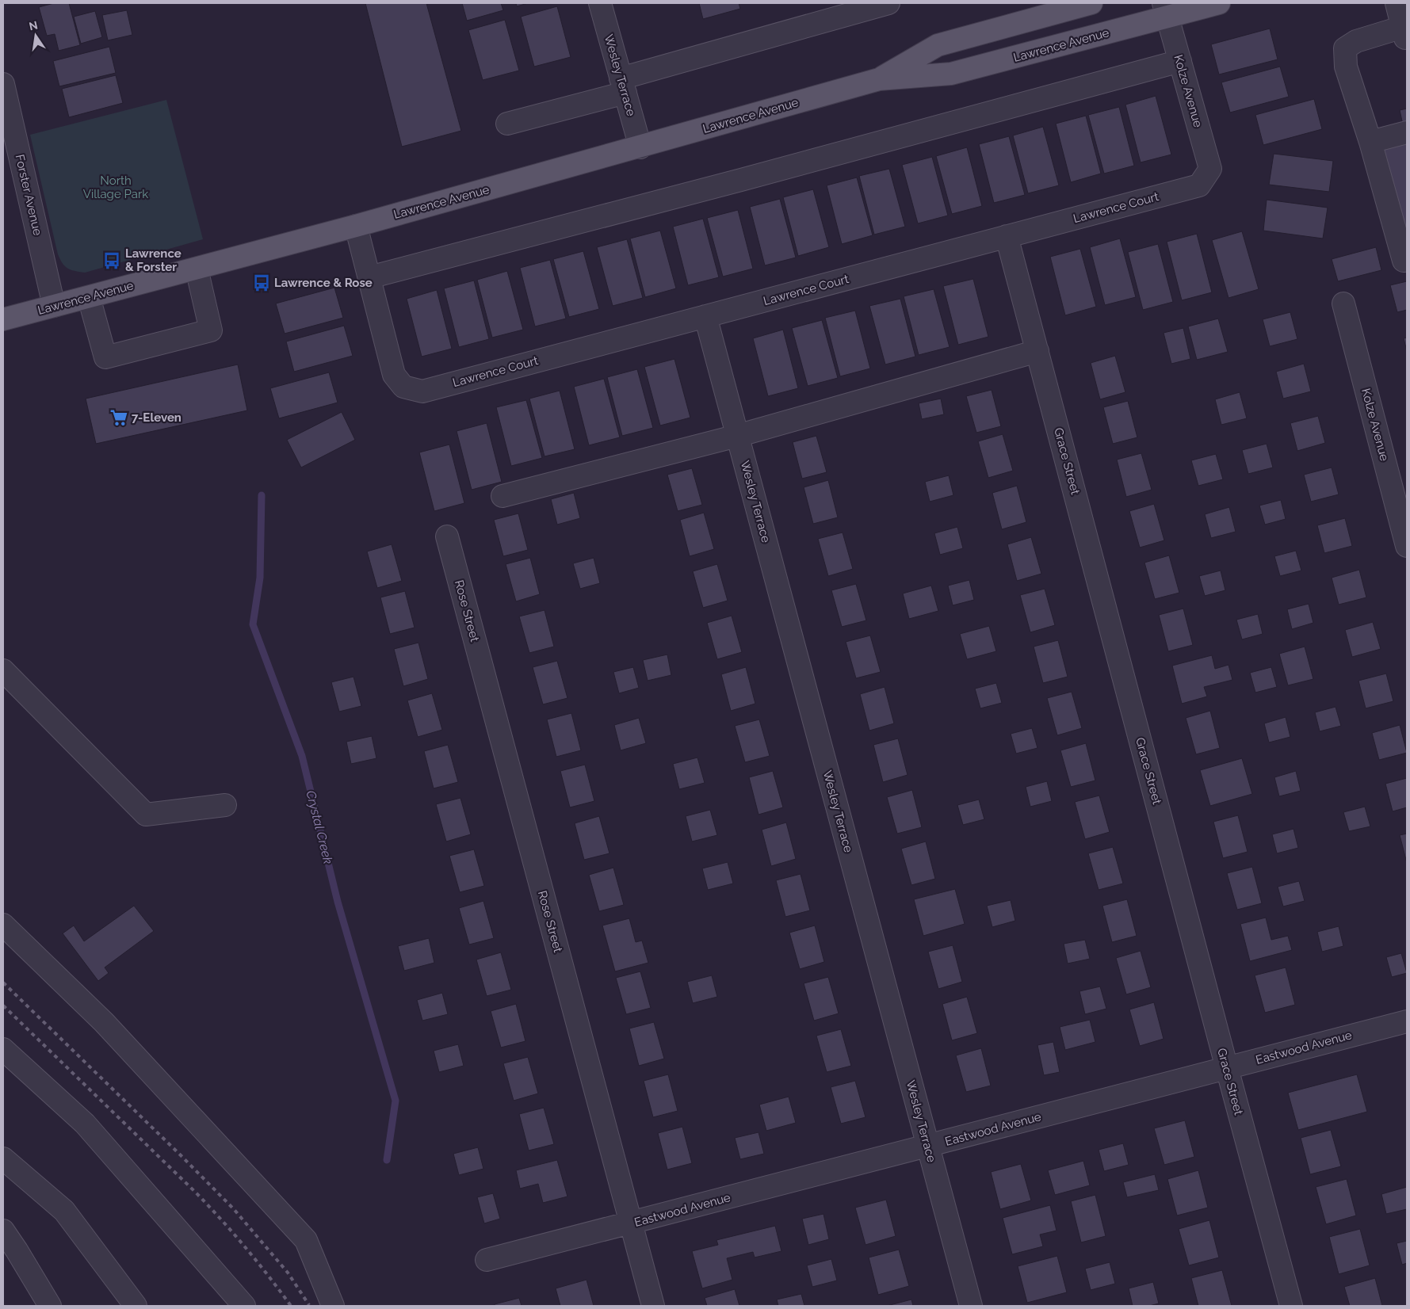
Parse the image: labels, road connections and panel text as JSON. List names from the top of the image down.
{
  "streets": {
    "main road": ["Lawrence Avenue"],
    "street": [
      "Wesley Terrace",
      "Kolze Avenue",
      "Forster Avenue",
      "Lawrence Court",
      "Grace Street",
      "Rose Street",
      "Eastwood Avenue"
    ]
  },
  "crossings": [
    ["Lawrence Avenue", "Wesley Terrace"],
    ["Lawrence Avenue", "Kolze Avenue"],
    ["Lawrence Avenue", "Forster Avenue"],
    ["Wesley Terrace", "Lawrence Court"],
    ["Wesley Terrace", "Eastwood Avenue"],
    ["Kolze Avenue", "Lawrence Court"],
    ["Lawrence Court", "Grace Street"],
    ["Grace Street", "Eastwood Avenue"],
    ["Rose Street", "Eastwood Avenue"]
  ],
  "water": ["Crystal Creek"],
  "parks": ["North Village Park"],
  "places": {
    "bus stop": ["Lawrence & Forster", "Lawrence & Rose"],
    "supermarket": ["7-Eleven"]
  },
  "north": "top"
}
